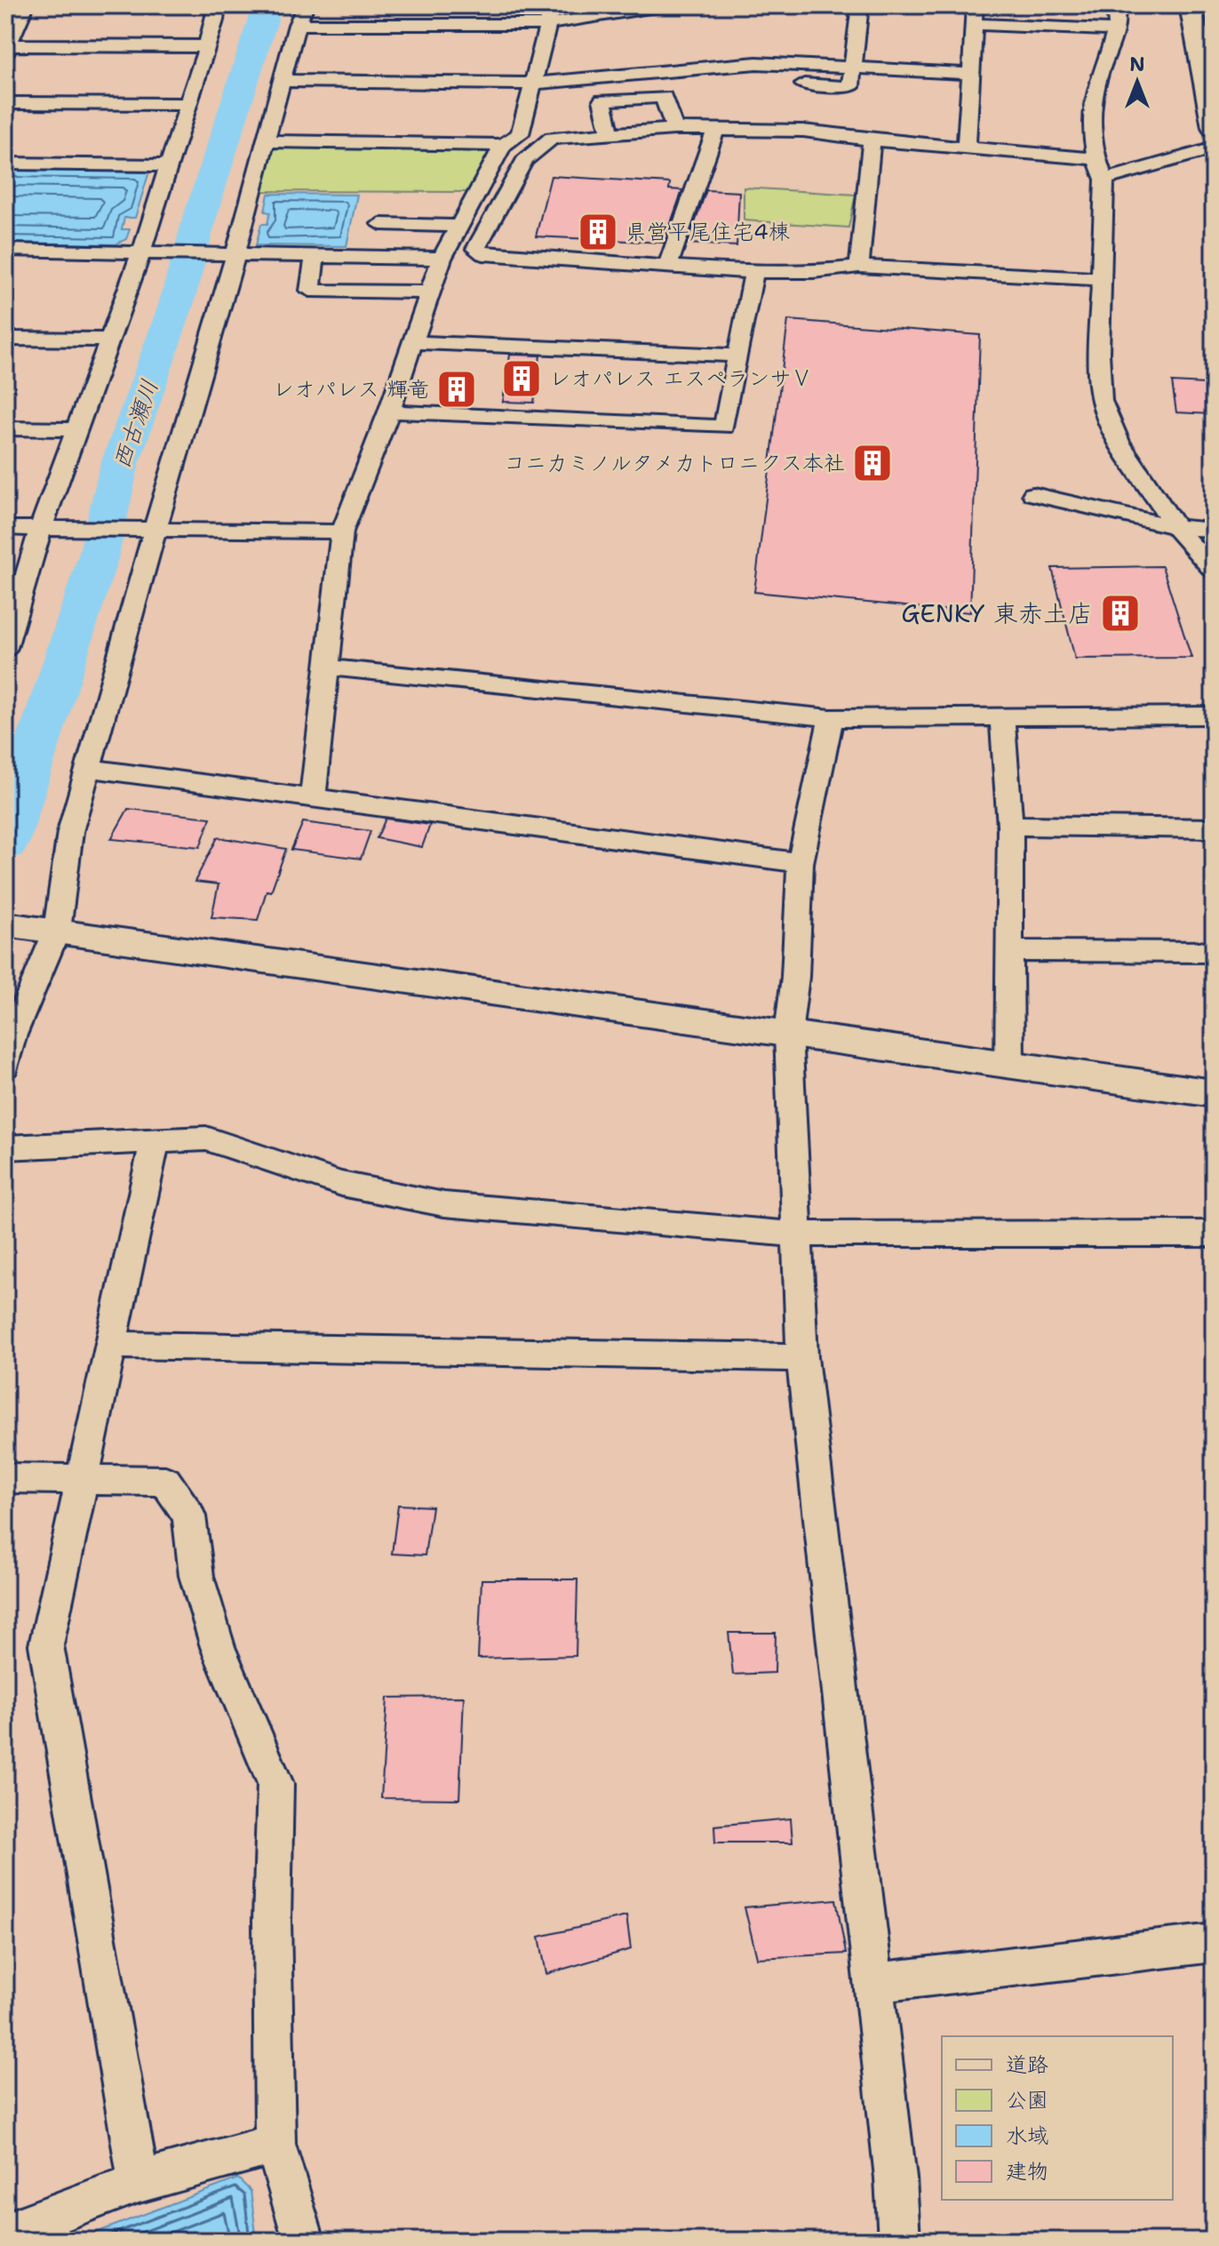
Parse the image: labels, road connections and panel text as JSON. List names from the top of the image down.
{
  "water": ["西古瀬川"],
  "places": {
    "building": [
      "県営平尾住宅4棟",
      "レオパレス エスペランサⅤ",
      "レオパレス 輝竜",
      "コニカミノルタメカトロニクス本社",
      "GENKY 東赤土店"
    ]
  },
  "legend": [
    "道路",
    "公園",
    "水域",
    "建物"
  ],
  "north": "top"
}
